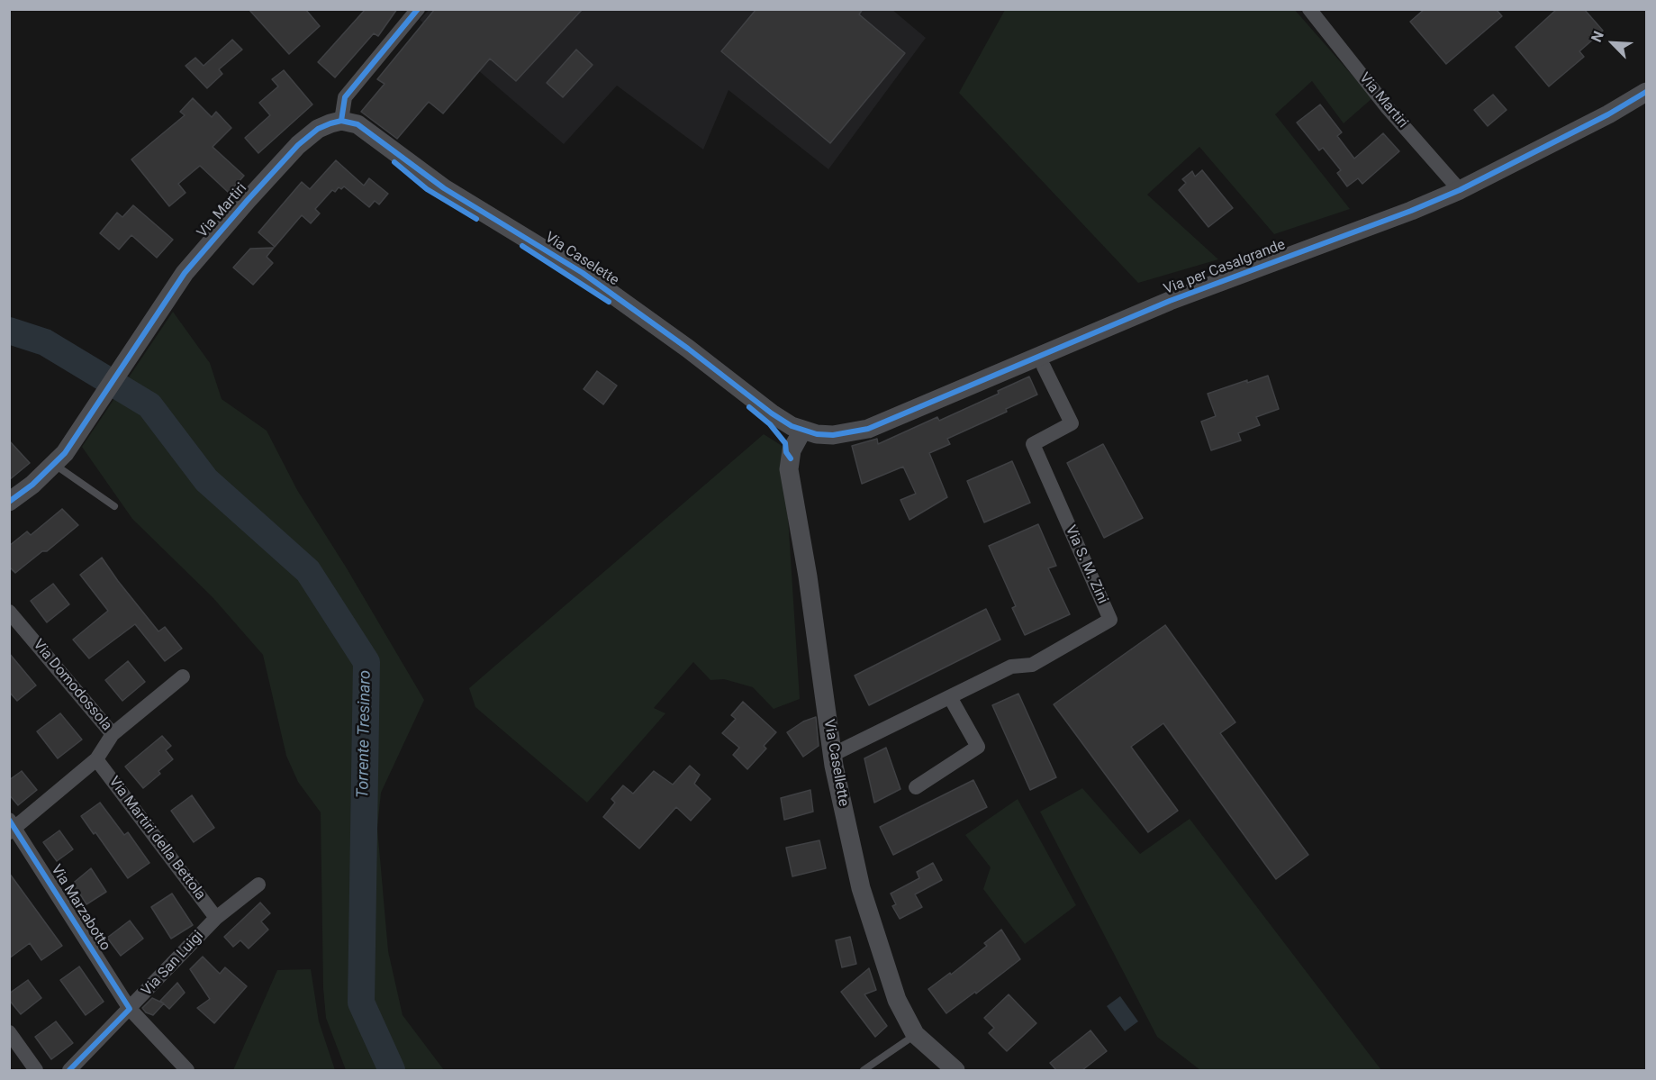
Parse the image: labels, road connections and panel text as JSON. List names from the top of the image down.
{
  "streets": {
    "street": [
      "Via Martiri",
      "Via Caselette",
      "Via per Casalgrande",
      "Via S. M. Zini",
      "Via Domodossola",
      "Via Casellette",
      "Via Martiri della Bettola",
      "Via Marzabotto",
      "Via San Luigi"
    ]
  },
  "crossings": [
    ["Via Martiri", "Via Caselette"],
    ["Via Martiri", "Via per Casalgrande"],
    ["Via Caselette", "Via per Casalgrande"],
    ["Via Caselette", "Via Casellette"],
    ["Via per Casalgrande", "Via Casellette"],
    ["Via S. M. Zini", "Via Casellette"],
    ["Via Martiri della Bettola", "Via San Luigi"],
    ["Via Marzabotto", "Via San Luigi"]
  ],
  "water": ["Torrente Tresinaro"],
  "north": "top left"
}
